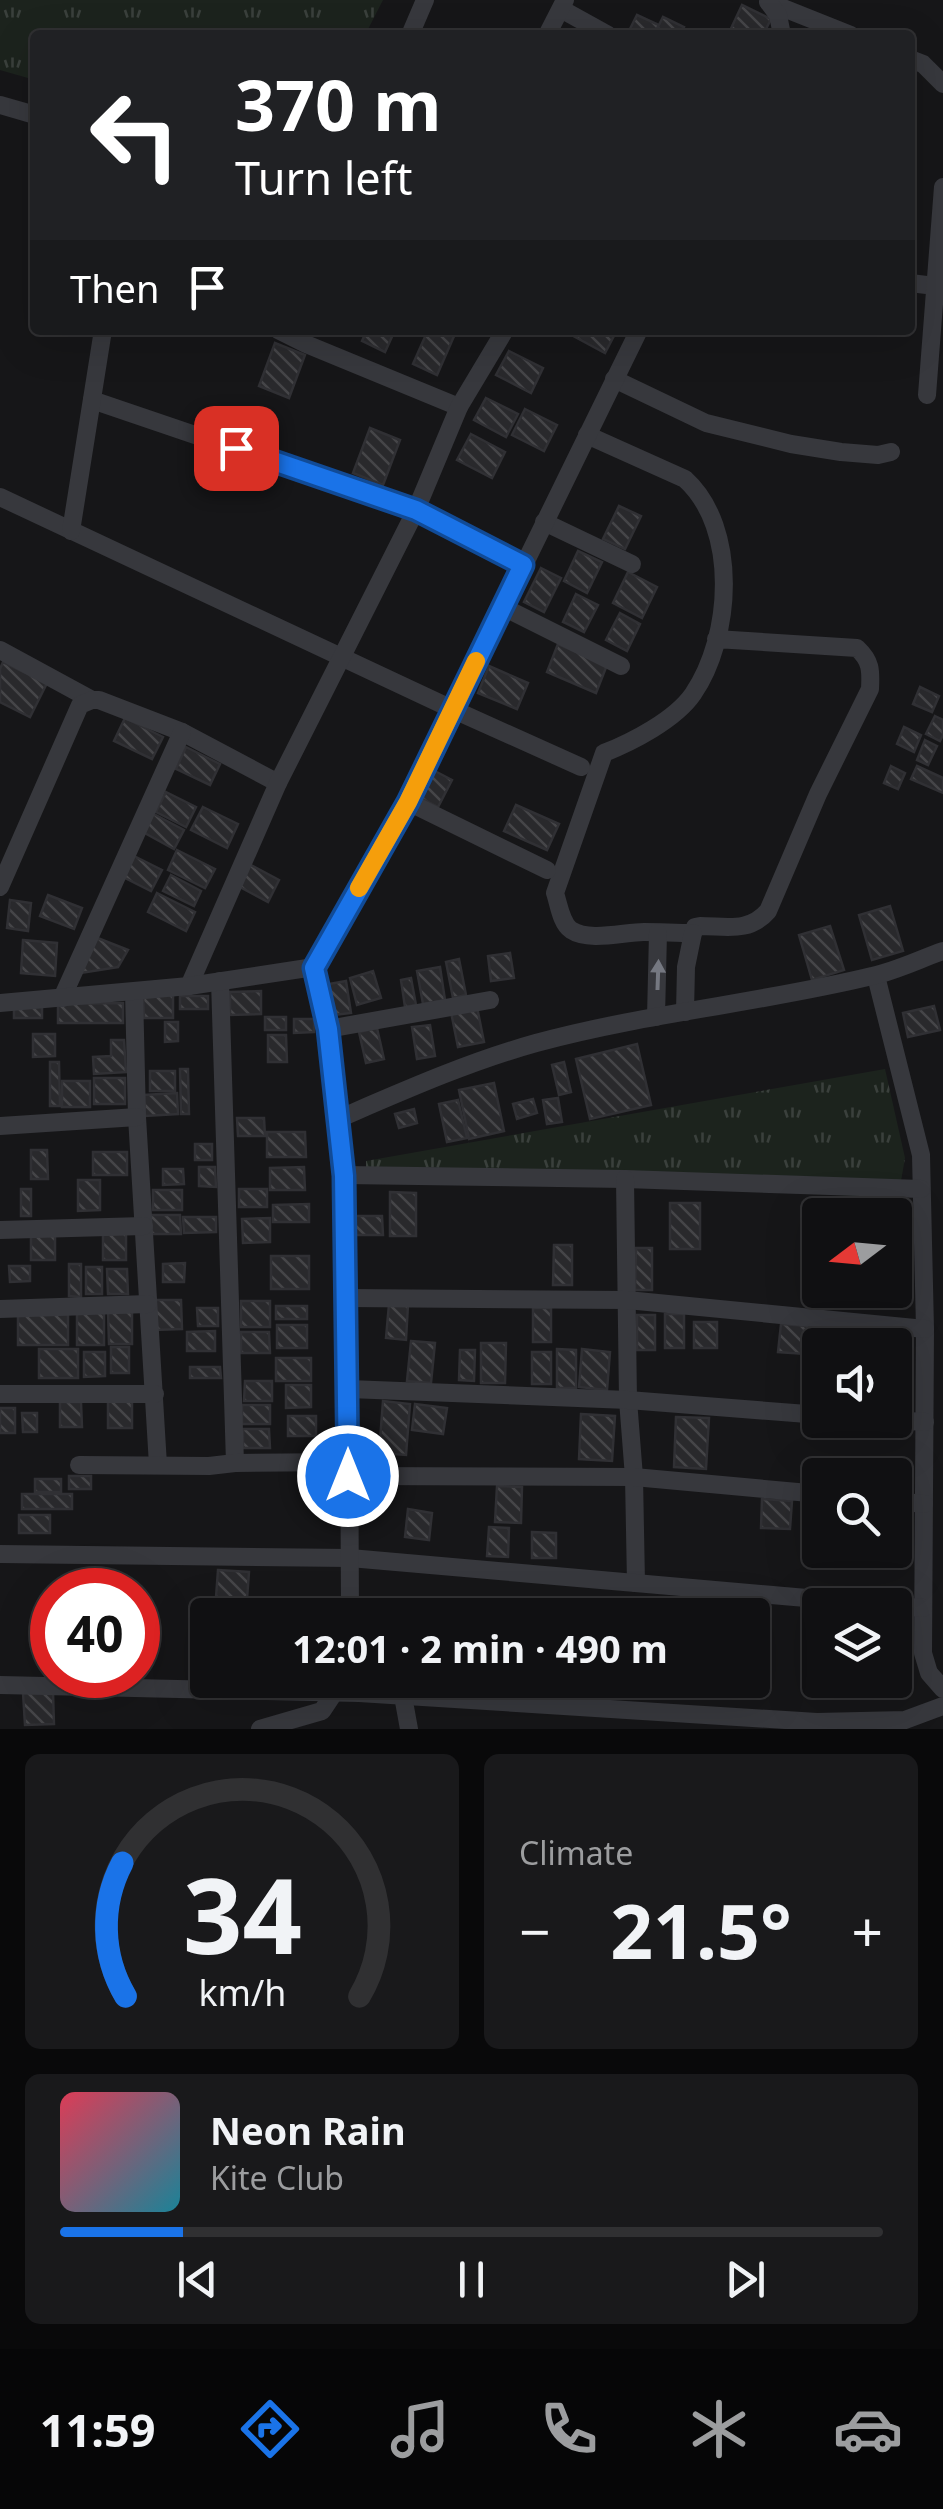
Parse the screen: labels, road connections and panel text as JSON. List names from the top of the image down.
{
  "north": "left",
  "page": {
    "turn": ["370 m", "Turn left"],
    "then": "Then",
    "limit": "40",
    "trip": "12:01 · 2 min · 490 m",
    "tile": "Climate",
    "heat": ["−", "21.5°", "+"],
    "song": ["Neon Rain", "Kite Club"],
    "tabs": "11:59",
    "gauge": ["34", "km/h"]
  }
}
